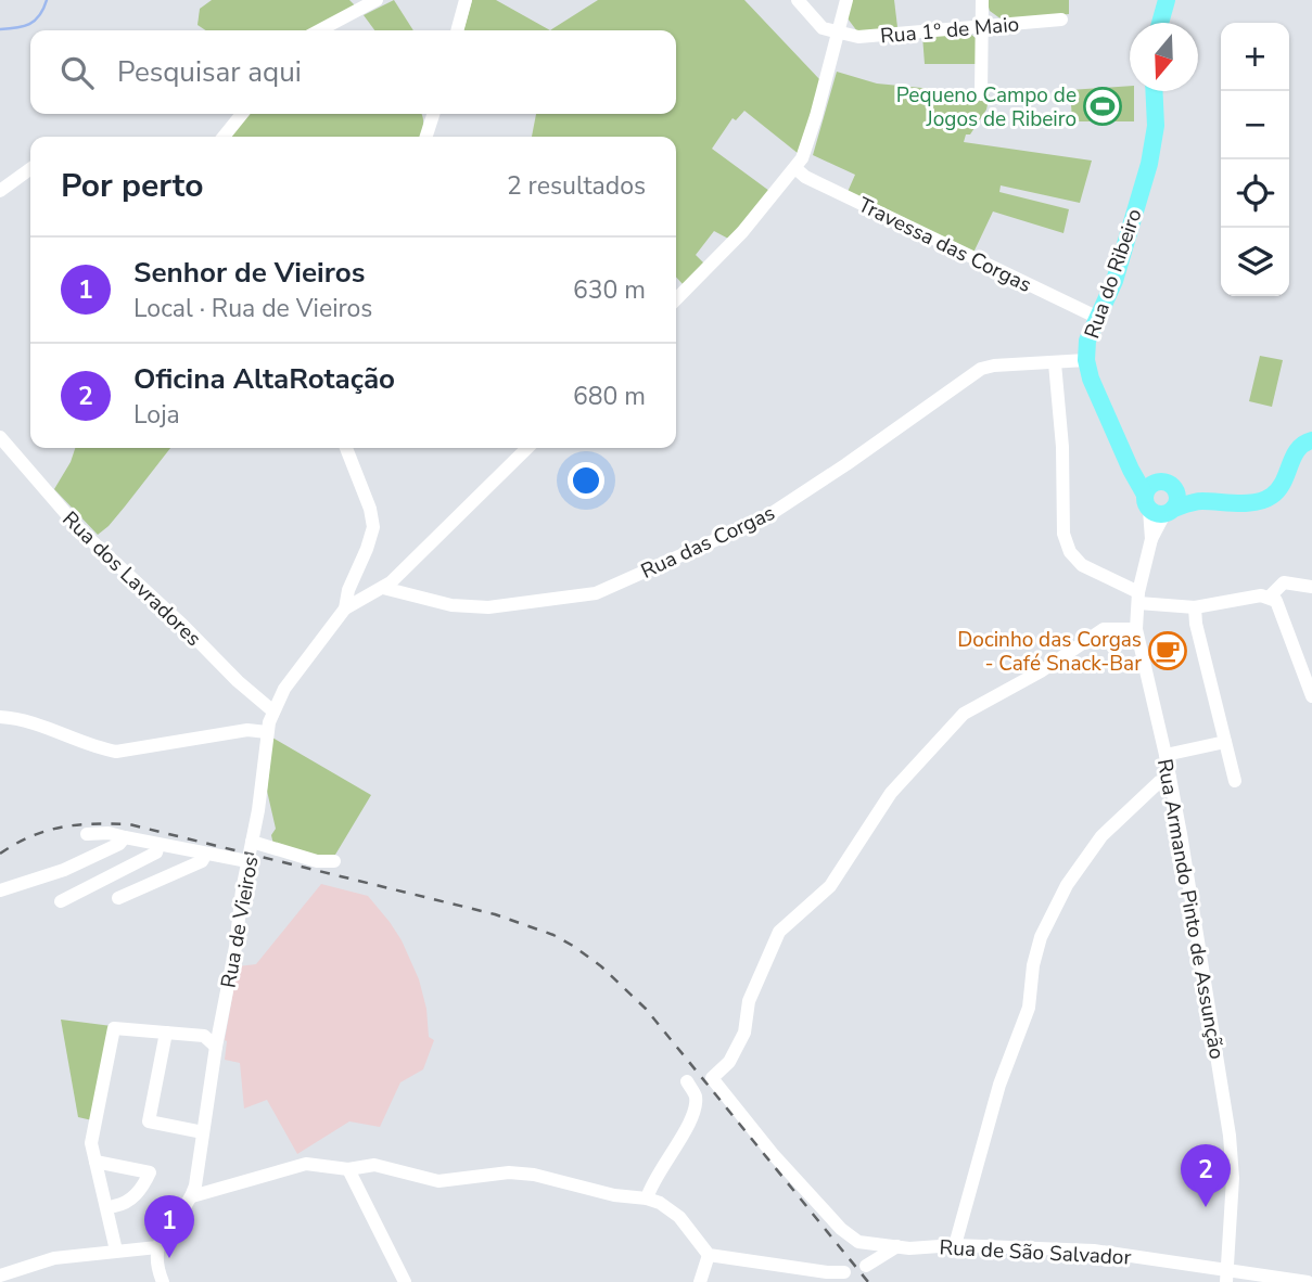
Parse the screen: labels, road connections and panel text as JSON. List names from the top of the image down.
{
  "streets": {
    "main road": ["Rua do Ribeiro"],
    "street": [
      "Rua 1º de Maio",
      "Travessa das Corgas",
      "Rua das Corgas",
      "Rua dos Lavradores",
      "Rua Armando Pinto de Assunção",
      "Rua de Vieiros",
      "Rua de São Salvador"
    ]
  },
  "crossings": [
    ["Travessa das Corgas", "Rua do Ribeiro"],
    ["Rua do Ribeiro", "Rua das Corgas"],
    ["Rua do Ribeiro", "Rua Armando Pinto de Assunção"],
    ["Rua dos Lavradores", "Rua de Vieiros"],
    ["Rua Armando Pinto de Assunção", "Rua de São Salvador"]
  ],
  "places": {
    "sports": ["Pequeno Campo de Jogos de Ribeiro"],
    "cafe": ["Docinho das Corgas - Café Snack-Bar"]
  },
  "north": "bottom",
  "page": {
    "map_buttons": ["+", "−"],
    "search": "Pesquisar aqui",
    "heading": ["Por perto", "2 resultados"],
    "list": [
      {
        "mark": "1",
        "name": "Senhor de Vieiros",
        "note": "Local · Rua de Vieiros",
        "value": "630 m"
      },
      {
        "mark": "2",
        "name": "Oficina AltaRotação",
        "note": "Loja",
        "value": "680 m"
      }
    ],
    "pins": ["2", "1"]
  }
}
